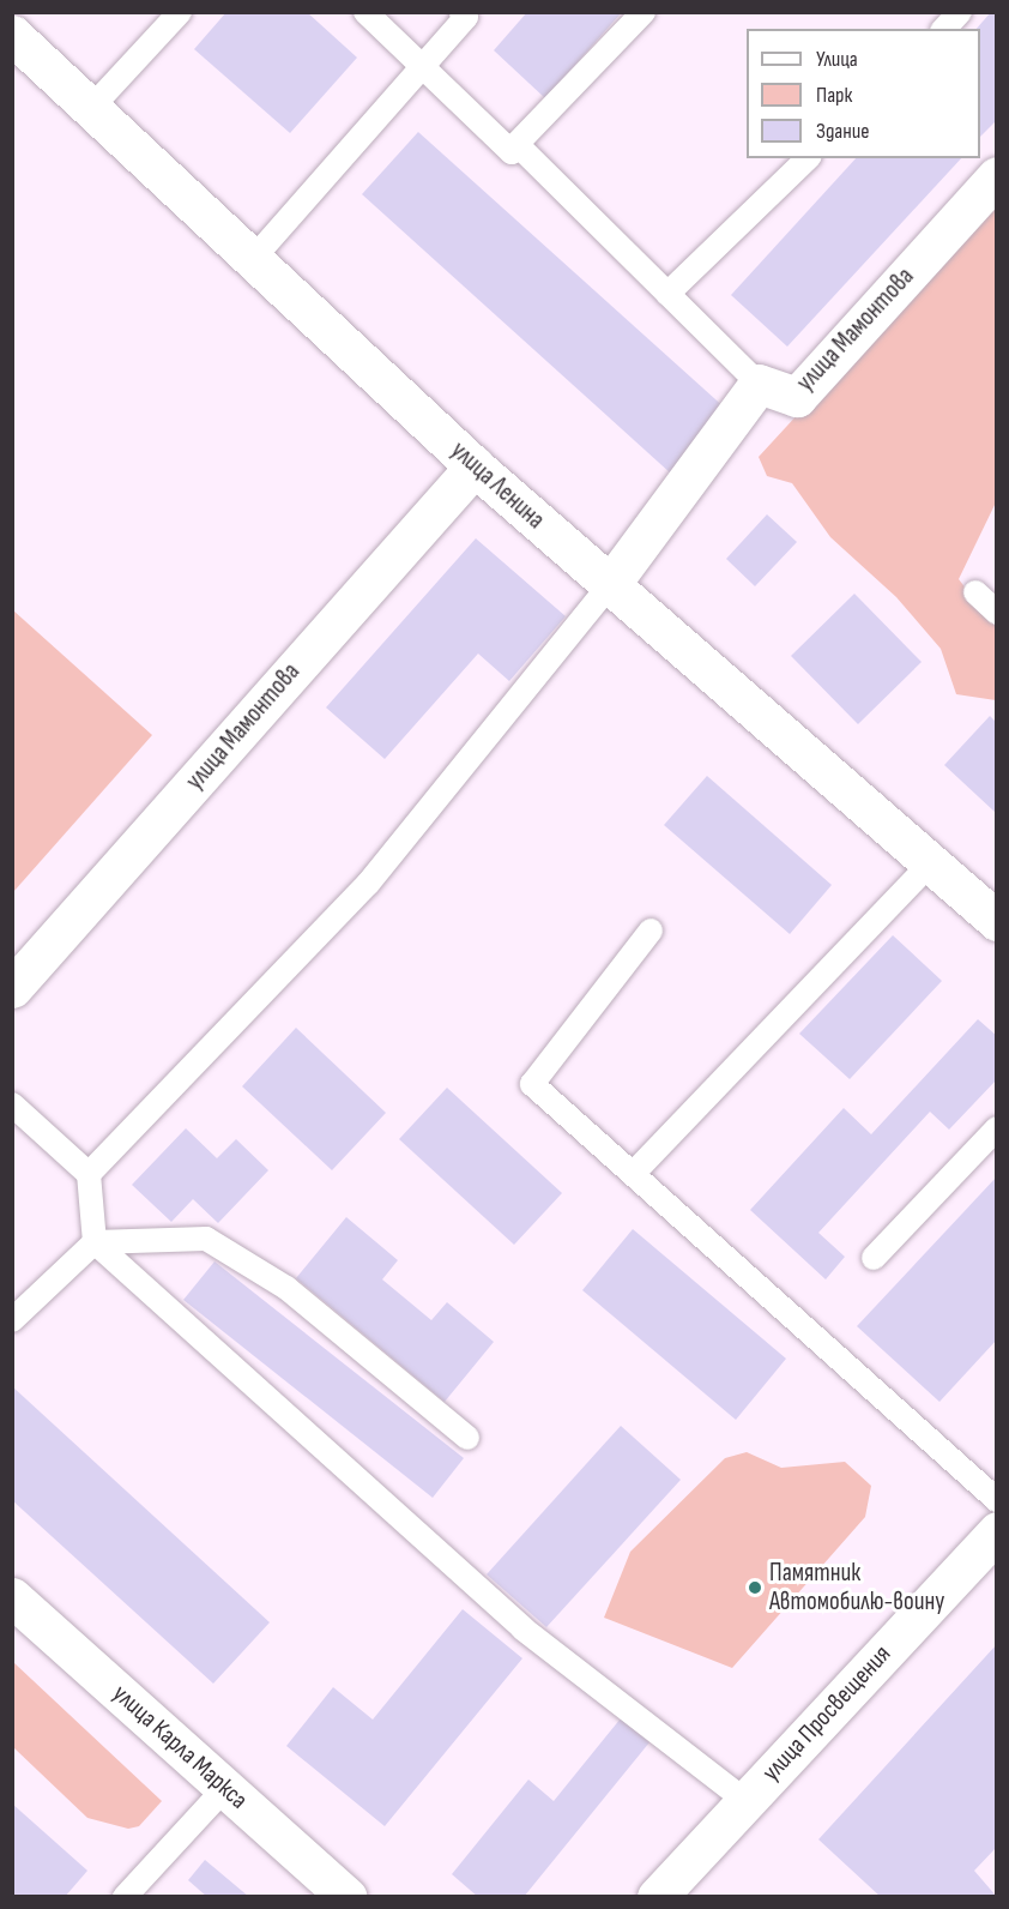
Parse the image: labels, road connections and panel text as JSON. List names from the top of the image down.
{
  "streets": {
    "street": [
      "улица Мамонтова",
      "улица Ленина",
      "улица Просвещения",
      "улица Карла Маркса"
    ]
  },
  "crossings": [
    ["улица Мамонтова", "улица Ленина"]
  ],
  "places": ["Памятник Автомобилю-воину"],
  "legend": ["Улица", "Парк", "Здание"]
}
